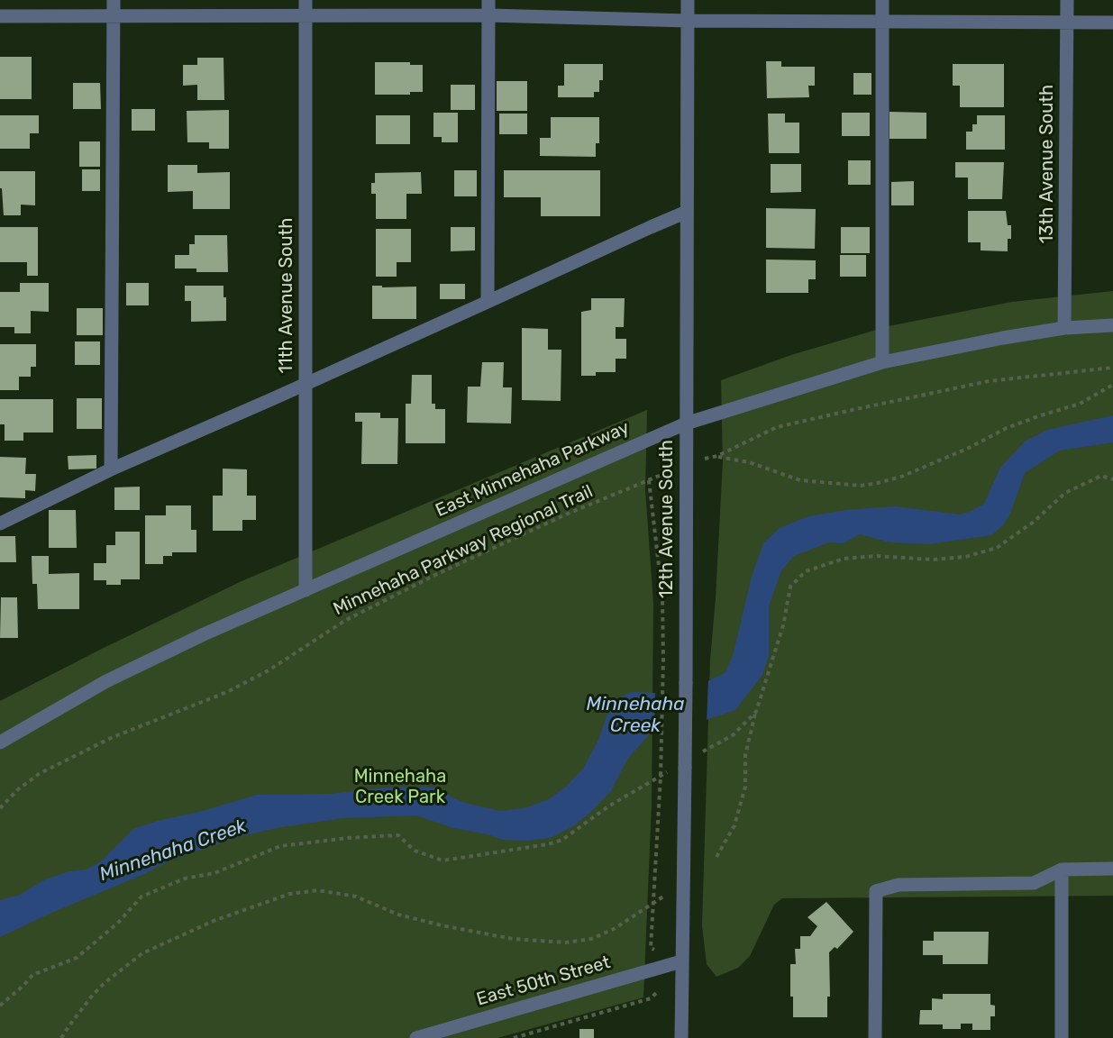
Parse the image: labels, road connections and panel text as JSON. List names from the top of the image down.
{
  "streets": {
    "street": [
      "13th Avenue South",
      "11th Avenue South",
      "East Minnehaha Parkway",
      "12th Avenue South",
      "East 50th Street"
    ],
    "path": ["Minnehaha Parkway Regional Trail"]
  },
  "crossings": [
    ["13th Avenue South", "East Minnehaha Parkway"],
    ["11th Avenue South", "East Minnehaha Parkway"],
    ["East Minnehaha Parkway", "12th Avenue South"],
    ["12th Avenue South", "East 50th Street"]
  ],
  "water": ["Minnehaha Creek"],
  "parks": ["Minnehaha Creek Park"]
}
